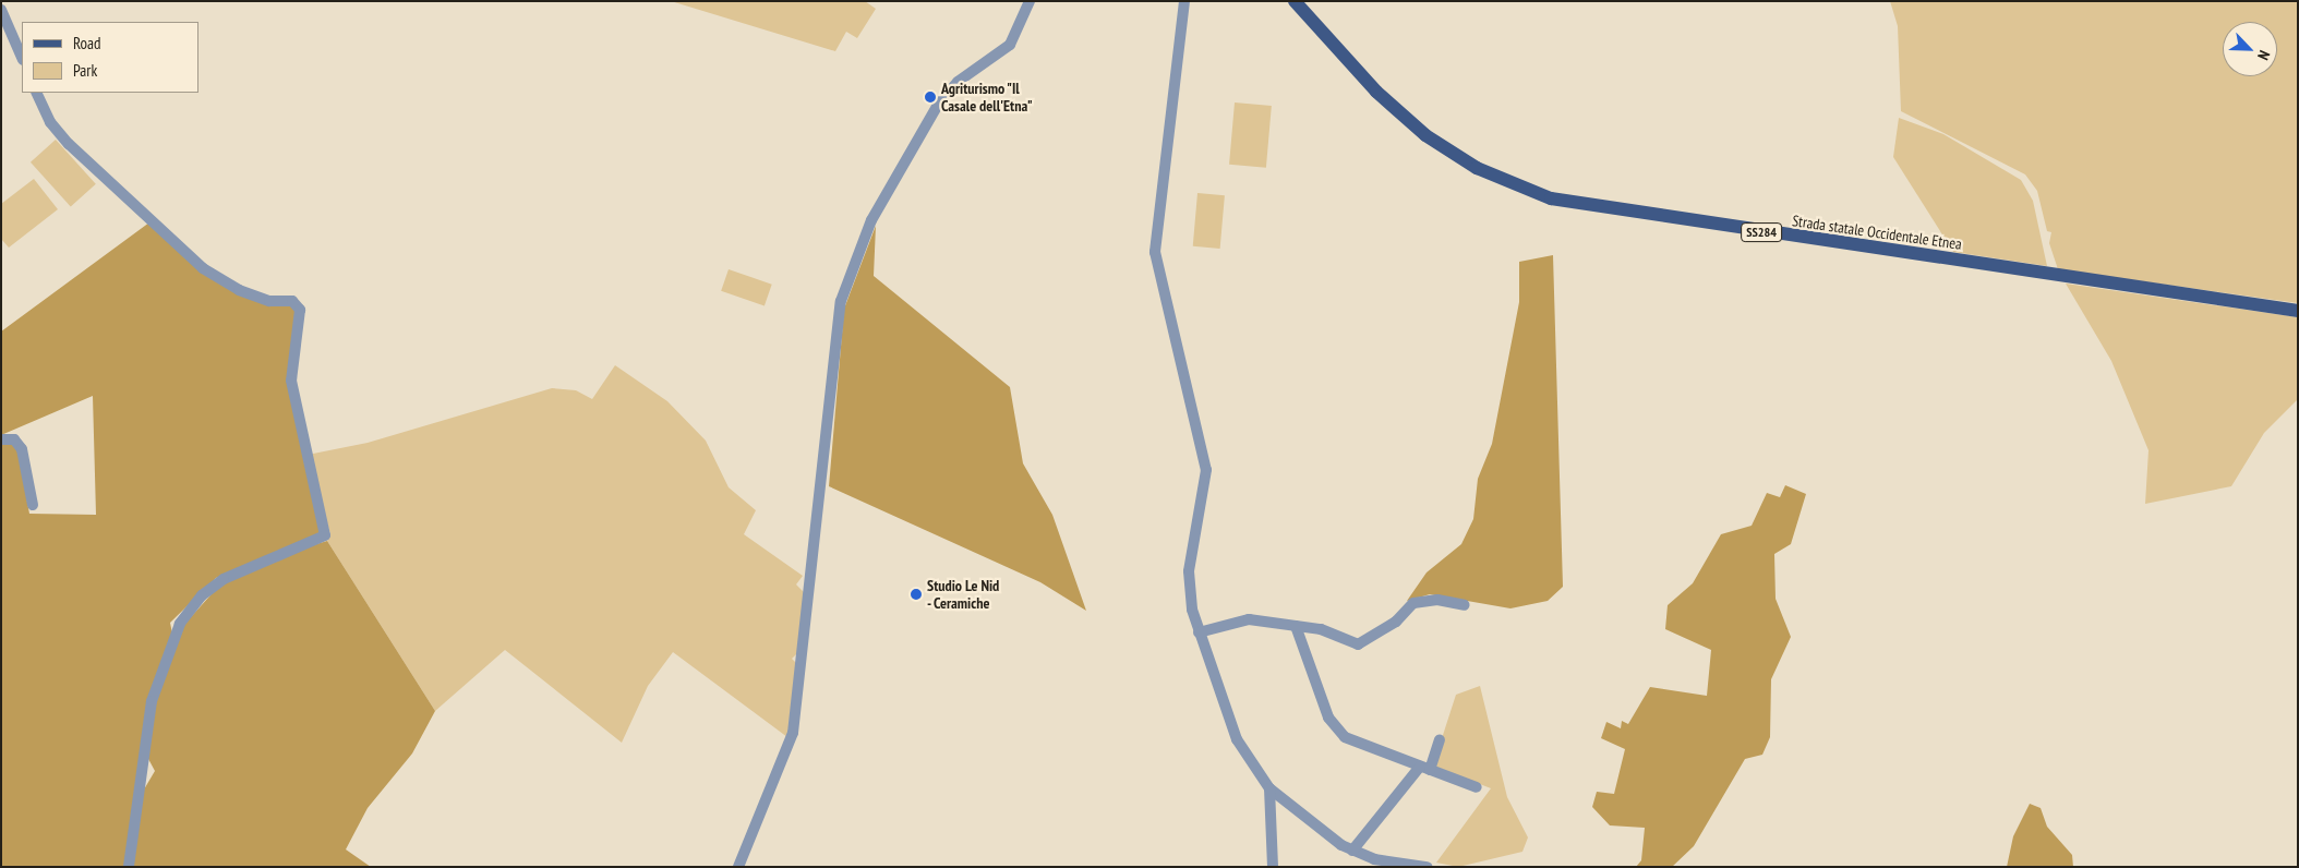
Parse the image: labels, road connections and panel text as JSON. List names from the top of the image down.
{
  "streets": {
    "main road": ["SS284", "Strada statale Occidentale Etnea"]
  },
  "places": ["Agriturismo \"Il Casale dell'Etna\"", "Studio Le Nid - Ceramiche"],
  "legend": ["Road", "Park"],
  "north": "bottom right"
}
